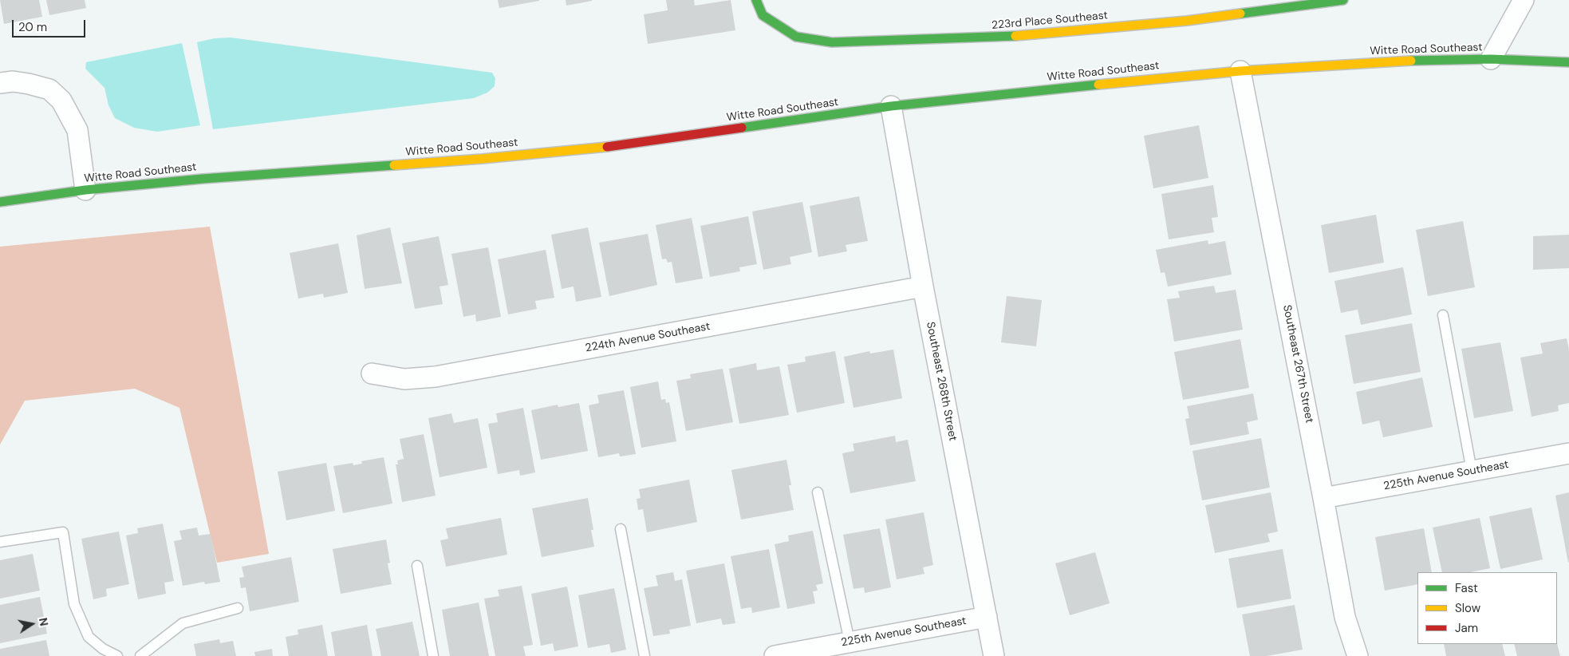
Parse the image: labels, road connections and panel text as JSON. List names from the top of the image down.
{
  "streets": {
    "street": [
      "223rd Place Southeast",
      "Witte Road Southeast",
      "224th Avenue Southeast",
      "Southeast 267th Street",
      "Southeast 268th Street",
      "225th Avenue Southeast"
    ]
  },
  "crossings": [
    ["Witte Road Southeast", "Southeast 267th Street"],
    ["Witte Road Southeast", "Southeast 268th Street"],
    ["224th Avenue Southeast", "Southeast 268th Street"],
    ["Southeast 267th Street", "225th Avenue Southeast"],
    ["Southeast 268th Street", "225th Avenue Southeast"]
  ],
  "legend": ["Fast", "Slow", "Jam"],
  "scale_bar": "20 m",
  "north": "right"
}
